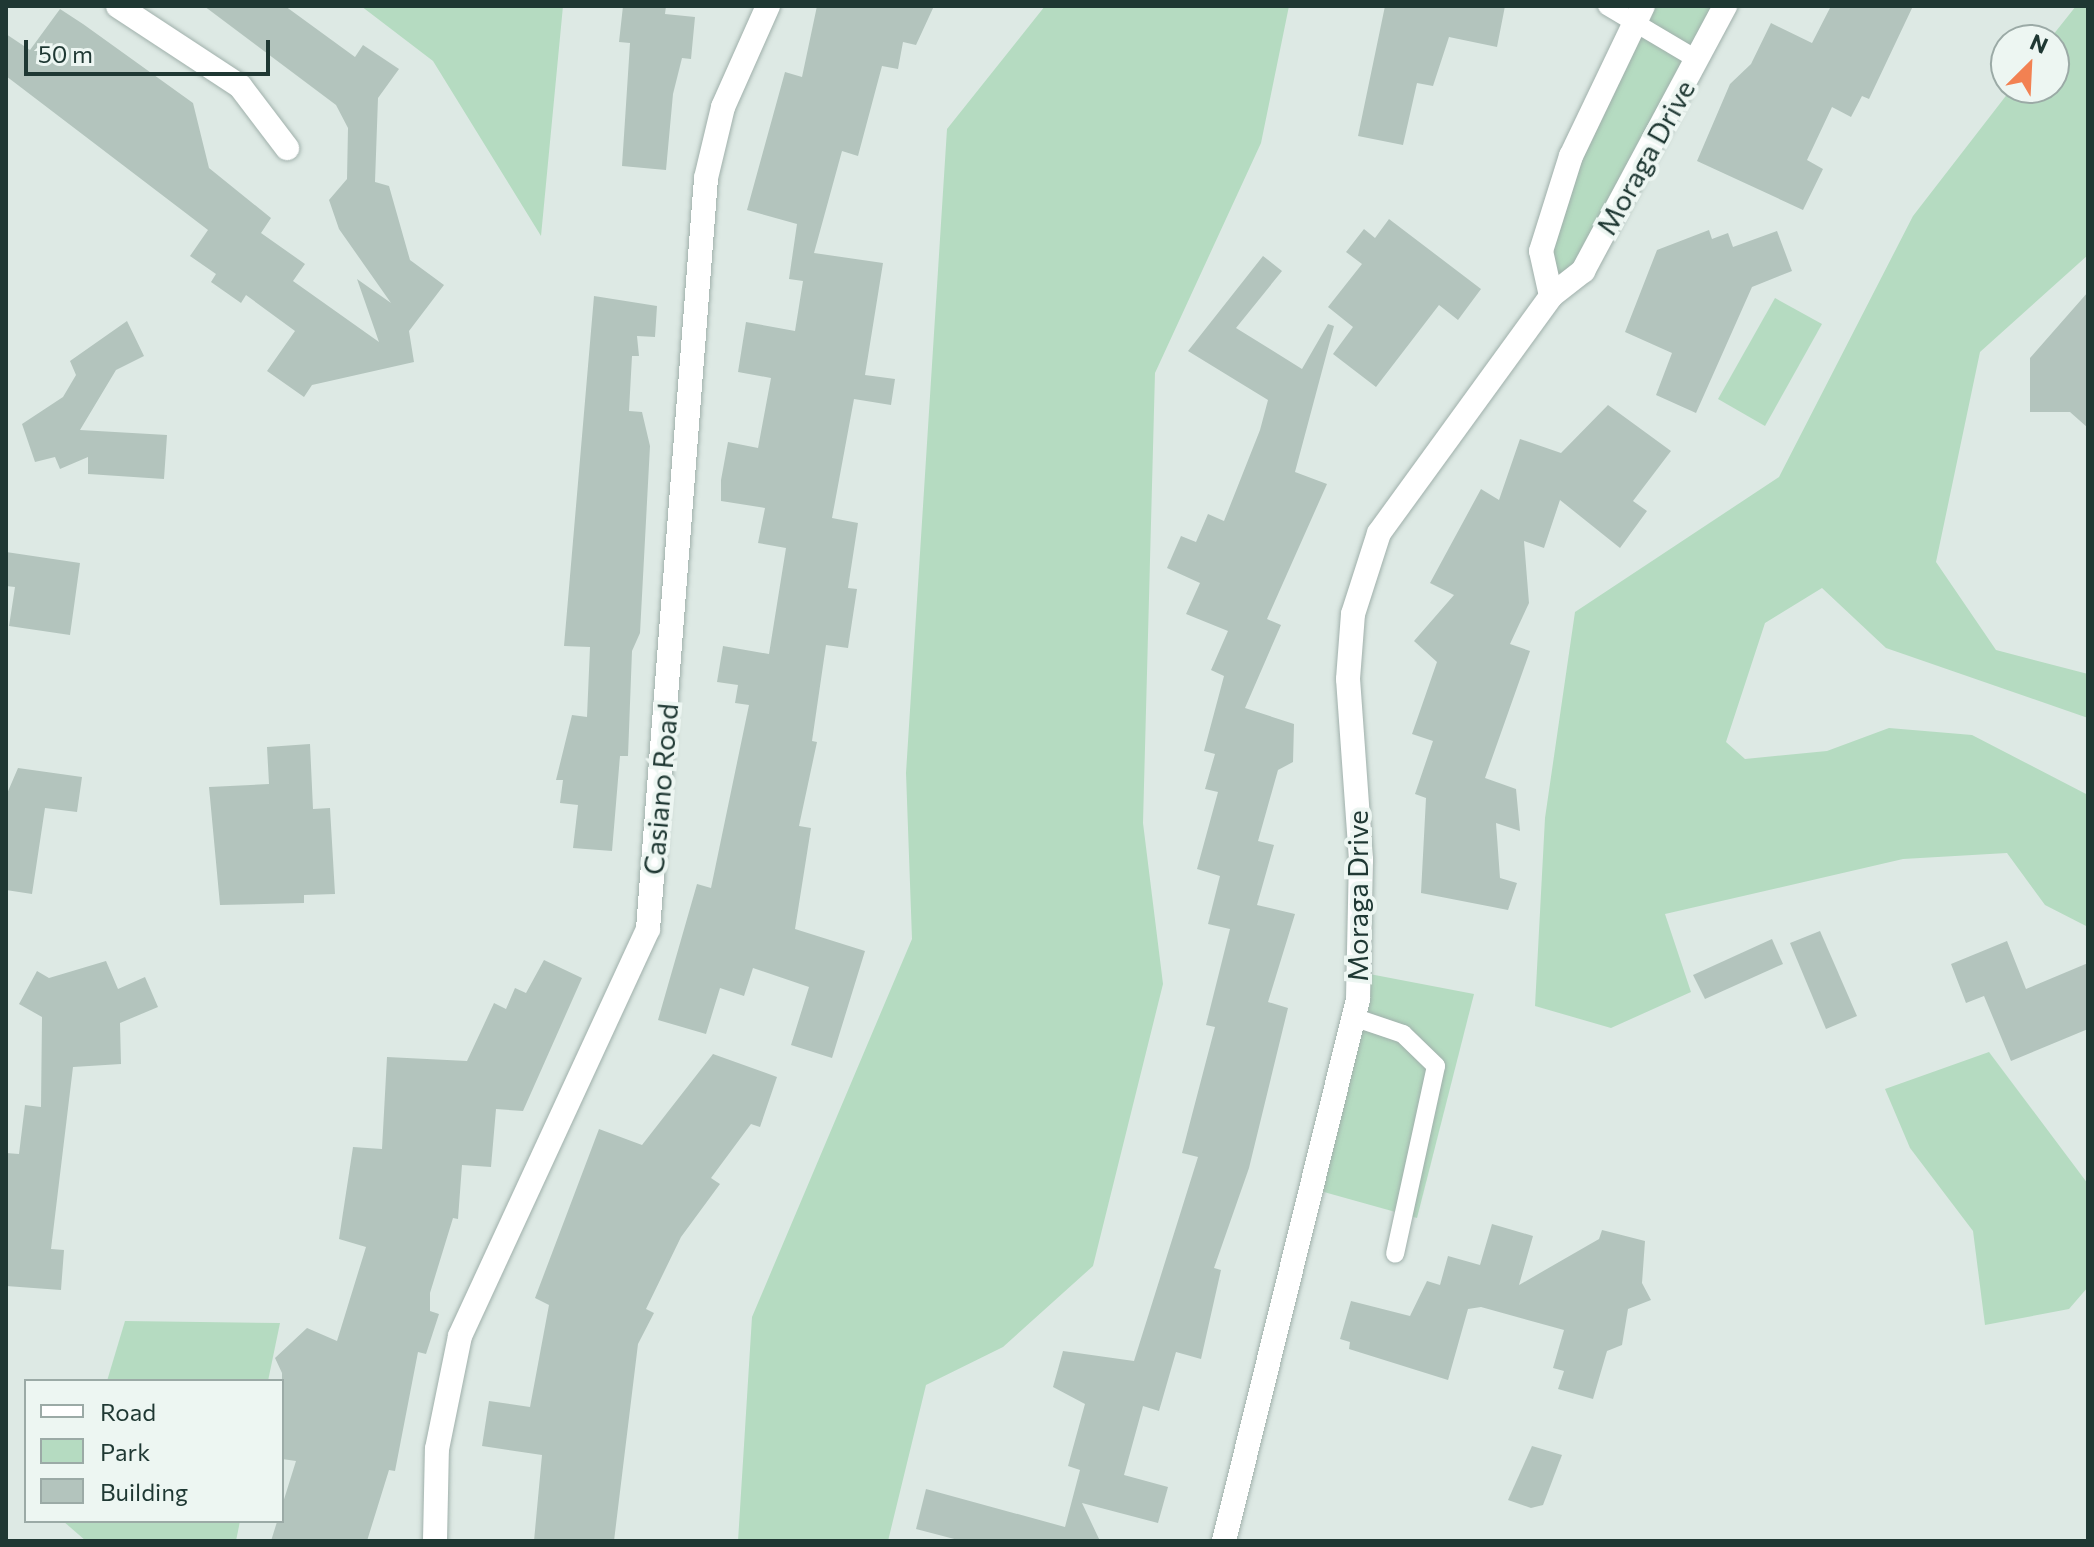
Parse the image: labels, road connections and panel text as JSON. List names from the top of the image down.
{
  "streets": {
    "street": ["Moraga Drive", "Casiano Road"]
  },
  "legend": ["Road", "Park", "Building"],
  "scale_bar": "50 m",
  "north": "top right"
}
